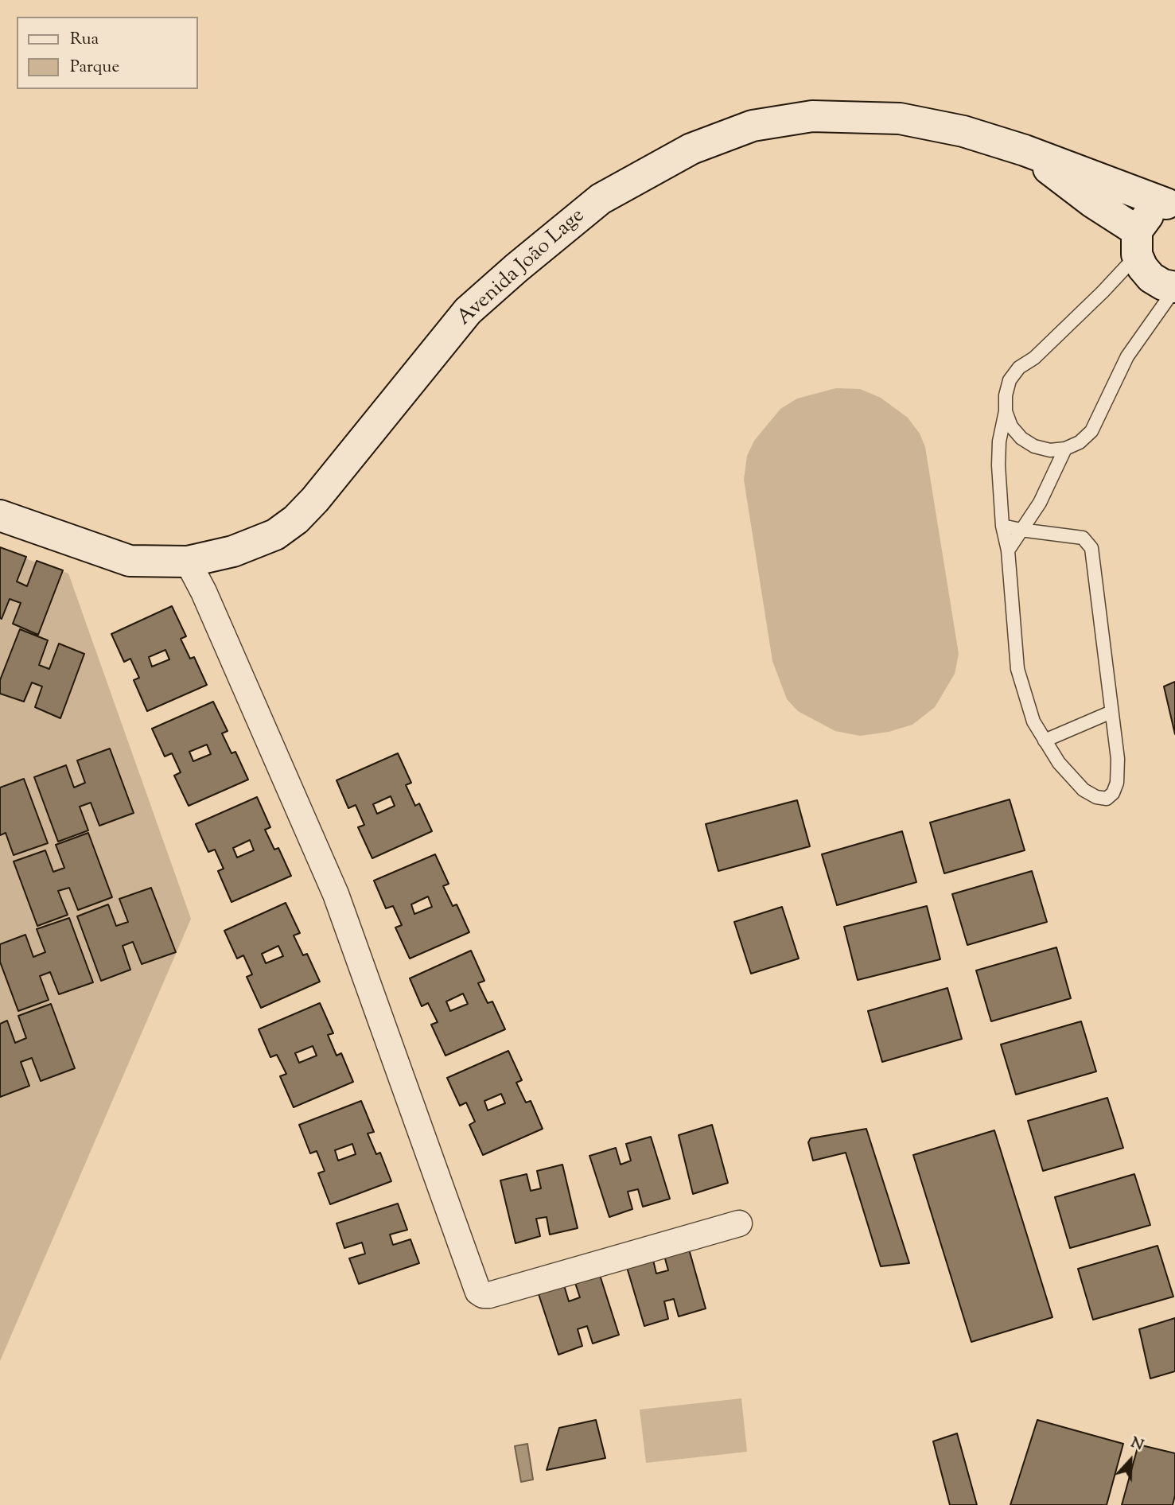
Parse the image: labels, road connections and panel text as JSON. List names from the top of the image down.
{
  "streets": {
    "main road": ["Avenida João Lage"]
  },
  "legend": ["Rua", "Parque"],
  "north": "top"
}
